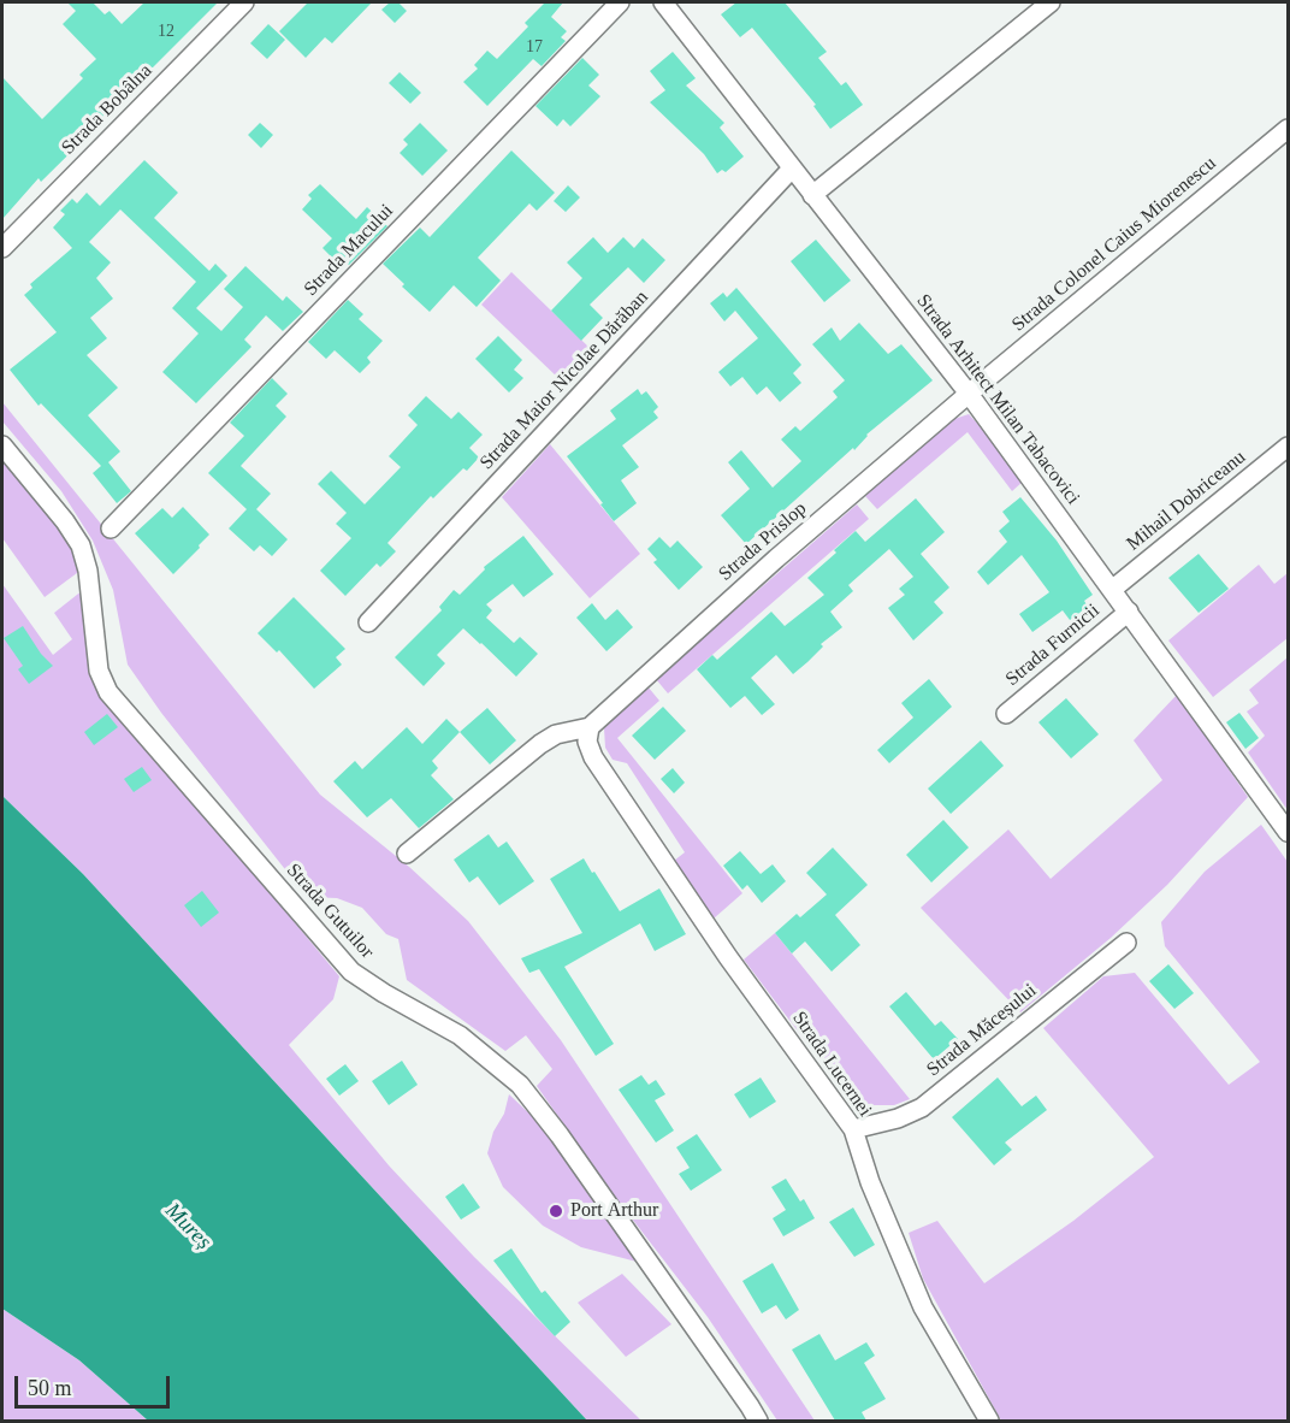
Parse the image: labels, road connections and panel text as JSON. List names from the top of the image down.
{
  "streets": {
    "street": [
      "Strada Bobâlna",
      "Strada Colonel Caius Miorenescu",
      "Strada Macului",
      "Strada Maior Nicolae Dărăban",
      "Strada Arhitect Milan Tabacovici",
      "Mihail Dobriceanu",
      "Strada Prislop",
      "Strada Furnicii",
      "Strada Gutuilor",
      "Strada Măceșului",
      "Strada Lucernei"
    ]
  },
  "crossings": [
    ["Strada Colonel Caius Miorenescu", "Strada Arhitect Milan Tabacovici"],
    ["Strada Colonel Caius Miorenescu", "Strada Prislop"],
    ["Strada Maior Nicolae Dărăban", "Strada Arhitect Milan Tabacovici"],
    ["Strada Arhitect Milan Tabacovici", "Mihail Dobriceanu"],
    ["Strada Arhitect Milan Tabacovici", "Strada Prislop"],
    ["Strada Arhitect Milan Tabacovici", "Strada Furnicii"],
    ["Strada Prislop", "Strada Lucernei"],
    ["Strada Măceșului", "Strada Lucernei"]
  ],
  "water": ["Mureș"],
  "places": ["Port Arthur"],
  "house_numbers": ["12", "17"],
  "scale_bar": "50 m"
}
